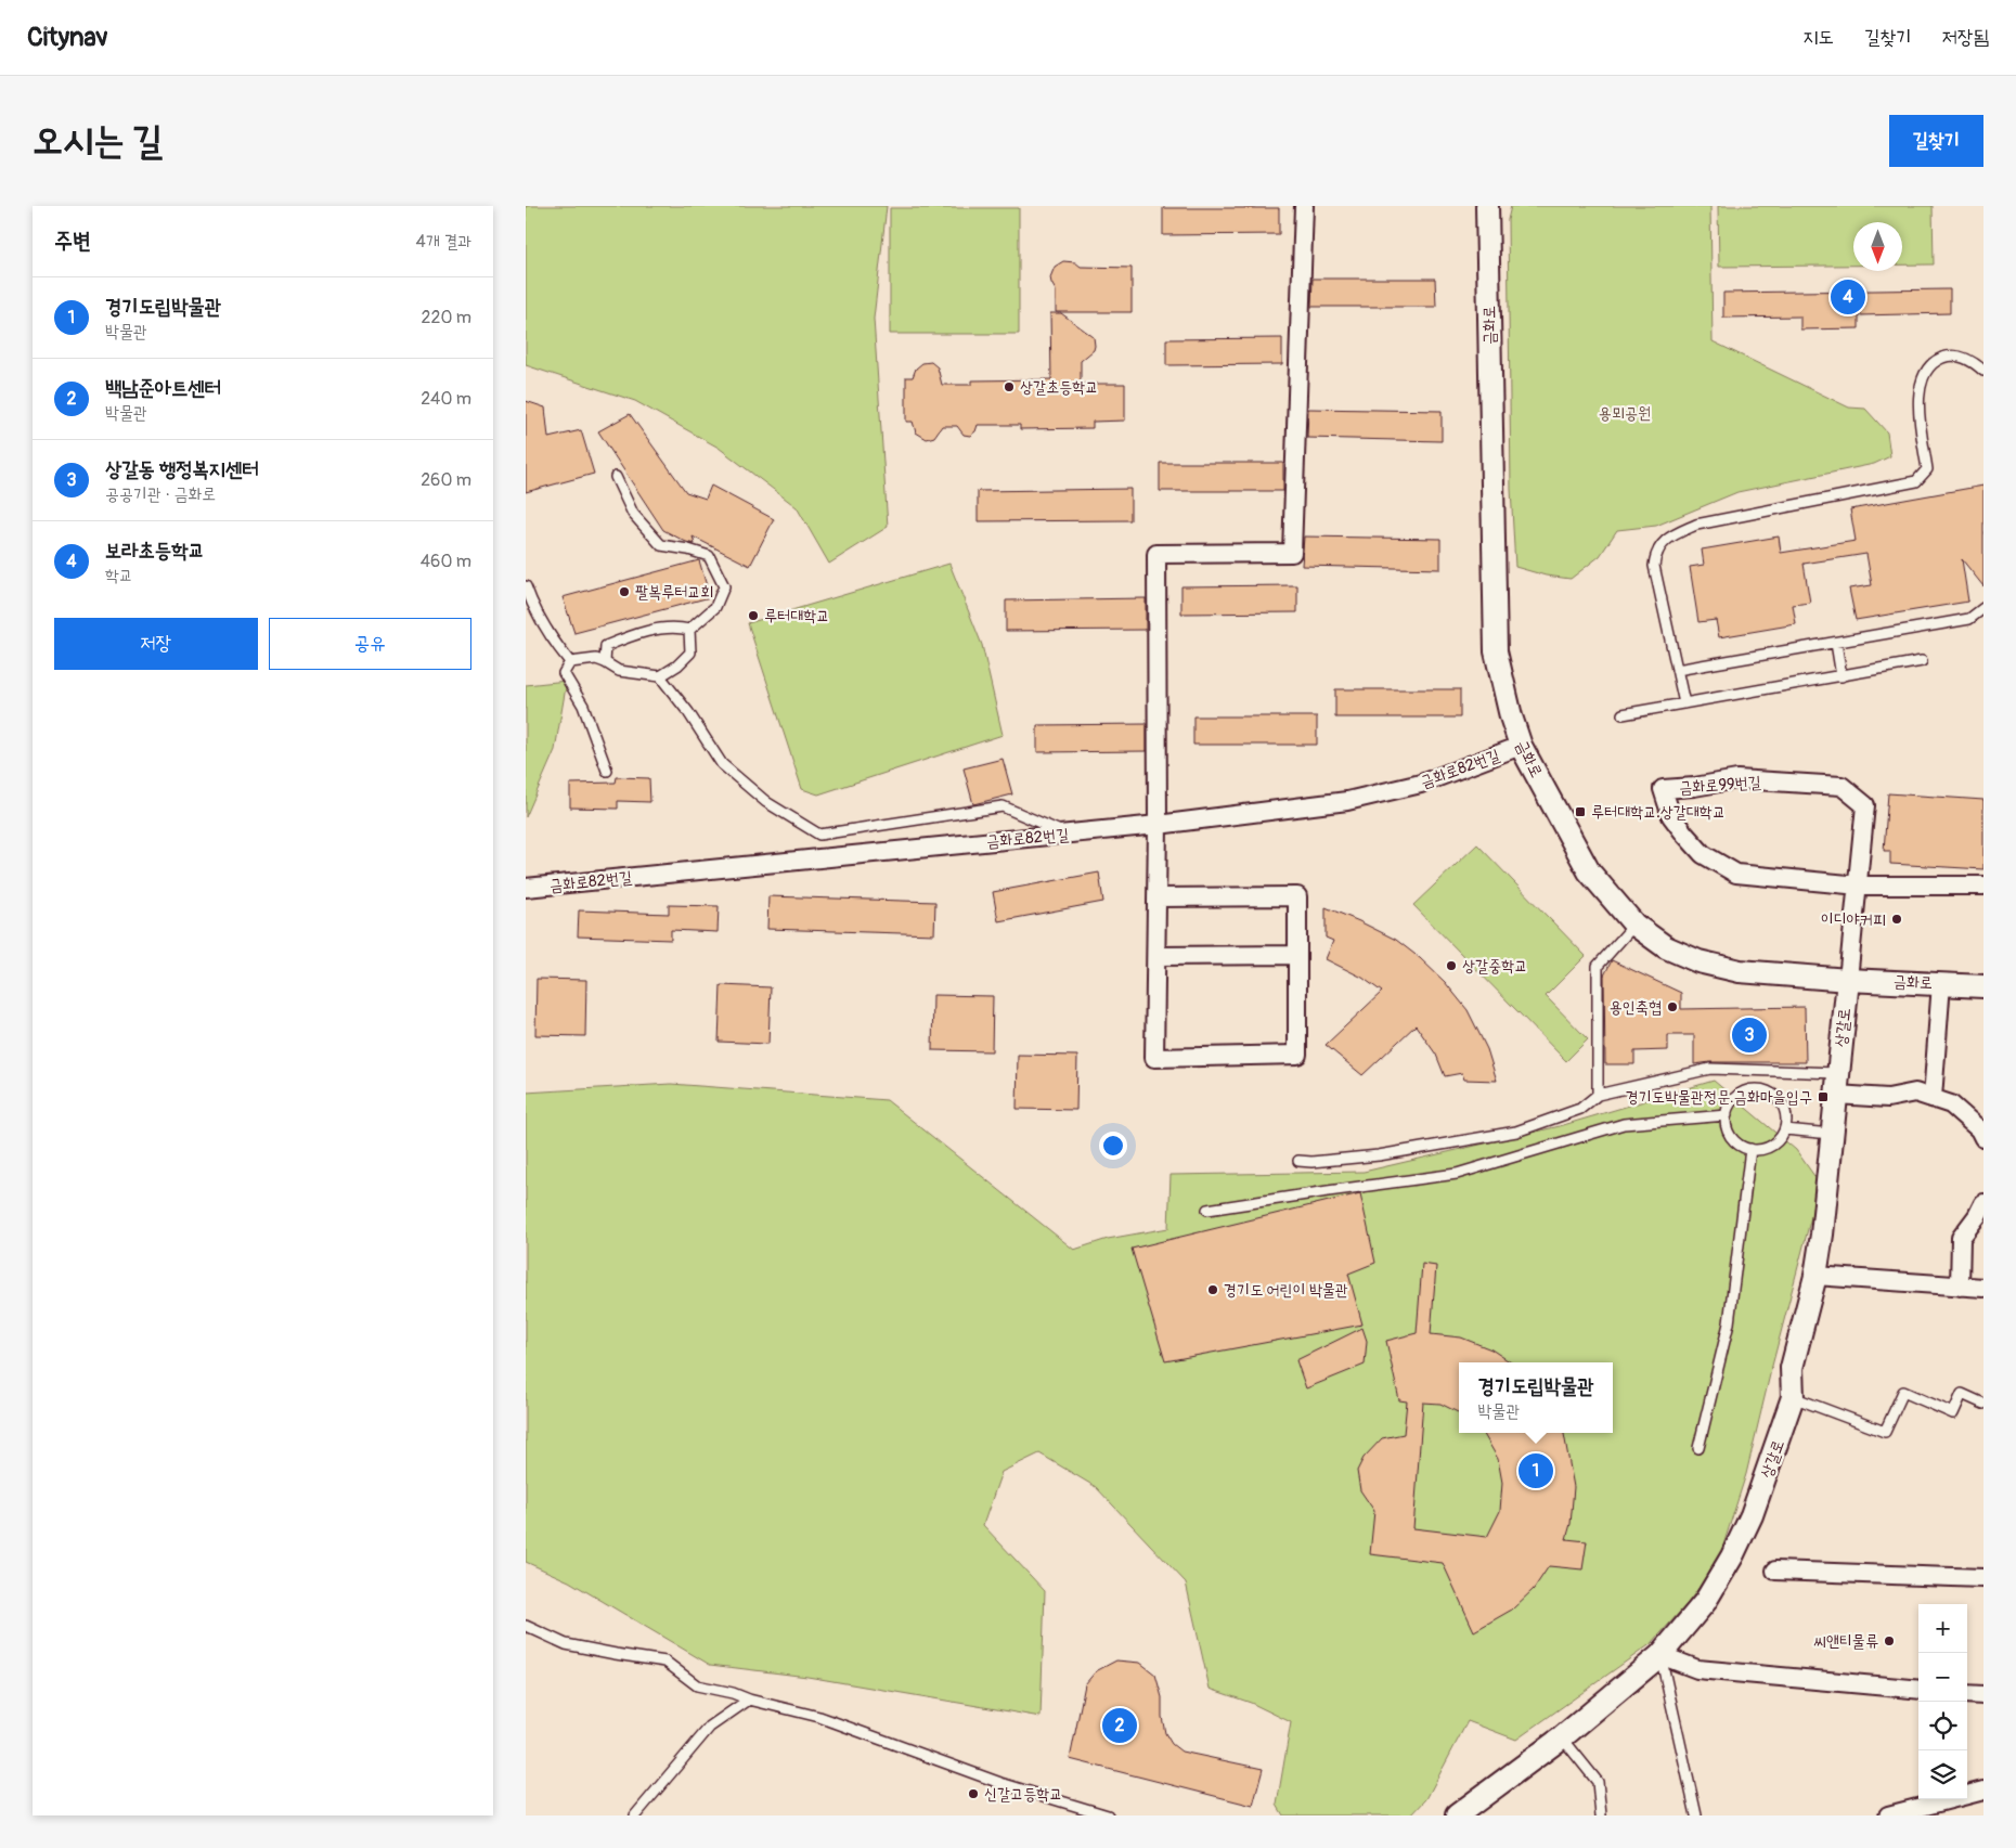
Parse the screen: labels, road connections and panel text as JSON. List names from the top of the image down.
{
  "streets": {
    "street": [
      "금화로",
      "금화로82번길",
      "금화로99번길",
      "상갈로"
    ]
  },
  "crossings": [
    ["금화로", "금화로82번길"],
    ["금화로", "금화로99번길"],
    ["금화로", "상갈로"],
    ["금화로99번길", "상갈로"]
  ],
  "parks": ["용뫼공원"],
  "places": {
    "other": [
      "상갈초등학교",
      "팔복루터교회",
      "루터대학교",
      "이디야커피",
      "상갈중학교",
      "용인축협",
      "경기도 어린이 박물관",
      "씨앤티물류",
      "신갈고등학교"
    ],
    "transit": ["루터대학교.상갈대학교", "경기도박물관정문.금화마을입구"]
  },
  "north": "bottom",
  "page": {
    "header": "Citynav",
    "nav": ["지도", "길찾기", "저장됨"],
    "buttons": [
      "길찾기",
      ["저장", "공유"]
    ],
    "title": "오시는 길",
    "heading": ["주변", "4개 결과"],
    "list": [
      {
        "mark": "1",
        "name": "경기도립박물관",
        "note": "박물관",
        "value": "220 m"
      },
      {
        "mark": "2",
        "name": "백남준아트센터",
        "note": "박물관",
        "value": "240 m"
      },
      {
        "mark": "3",
        "name": "상갈동 행정복지센터",
        "note": "공공기관 · 금화로",
        "value": "260 m"
      },
      {
        "mark": "4",
        "name": "보라초등학교",
        "note": "학교",
        "value": "460 m"
      }
    ],
    "pins": [
      "4",
      "3",
      "1",
      "2"
    ],
    "popup": ["경기도립박물관", "박물관"],
    "map_buttons": ["+", "−"]
  }
}
